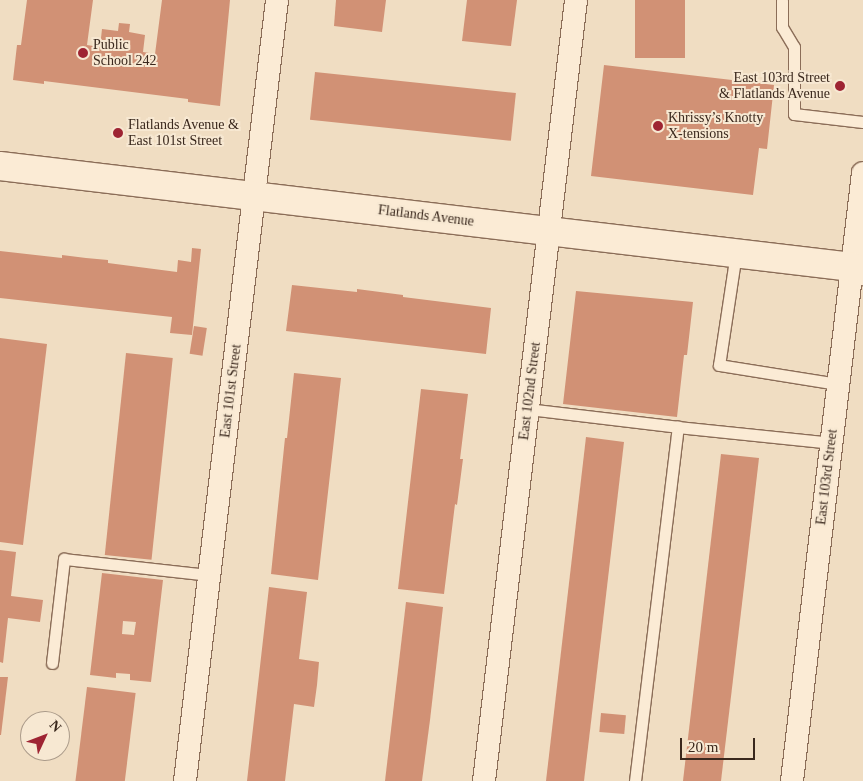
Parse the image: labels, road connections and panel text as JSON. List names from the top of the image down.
{
  "streets": {
    "main road": ["Flatlands Avenue"],
    "street": ["East 101st Street", "East 102nd Street", "East 103rd Street"]
  },
  "crossings": [
    ["Flatlands Avenue", "East 101st Street"],
    ["Flatlands Avenue", "East 102nd Street"],
    ["Flatlands Avenue", "East 103rd Street"]
  ],
  "places": [
    "Public School 242",
    "East 103rd Street & Flatlands Avenue",
    "Khrissy’s Knotty X-tensions",
    "Flatlands Avenue & East 101st Street"
  ],
  "scale_bar": "20 m",
  "north": "top right"
}
